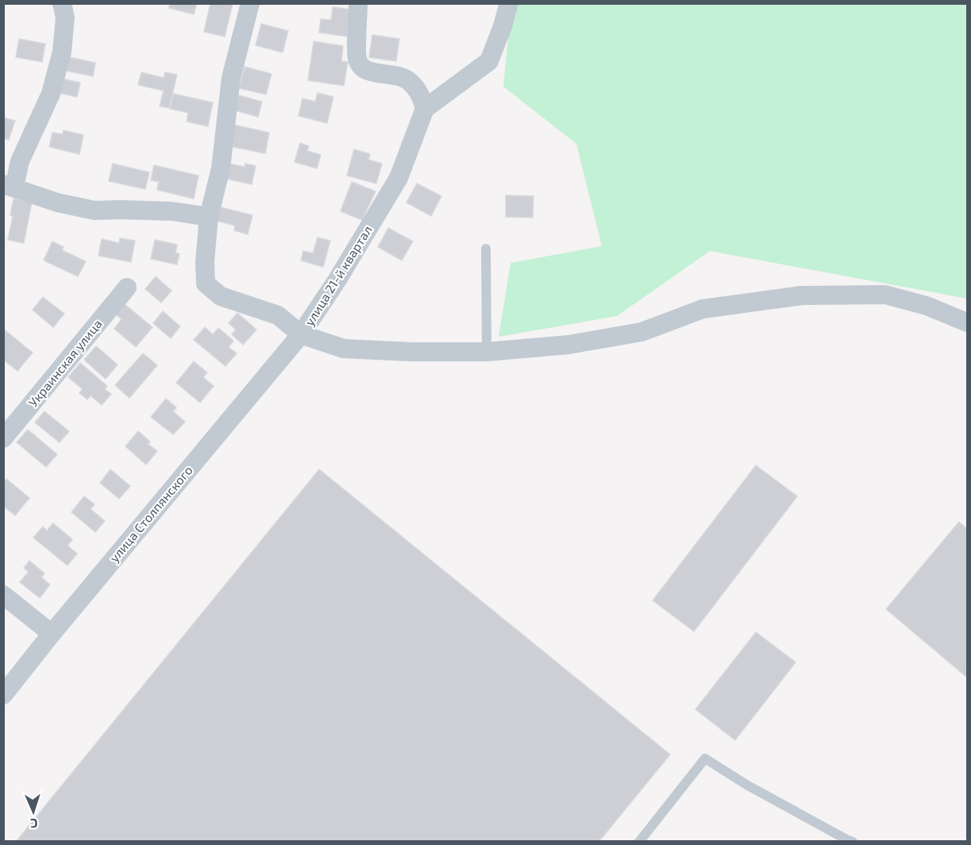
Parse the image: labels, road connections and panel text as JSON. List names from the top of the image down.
{
  "streets": {
    "street": ["улица 21-й квартал", "Украинская улица", "улица Столпянского"]
  },
  "crossings": [
    ["улица 21-й квартал", "улица Столпянского"]
  ],
  "north": "bottom"
}
